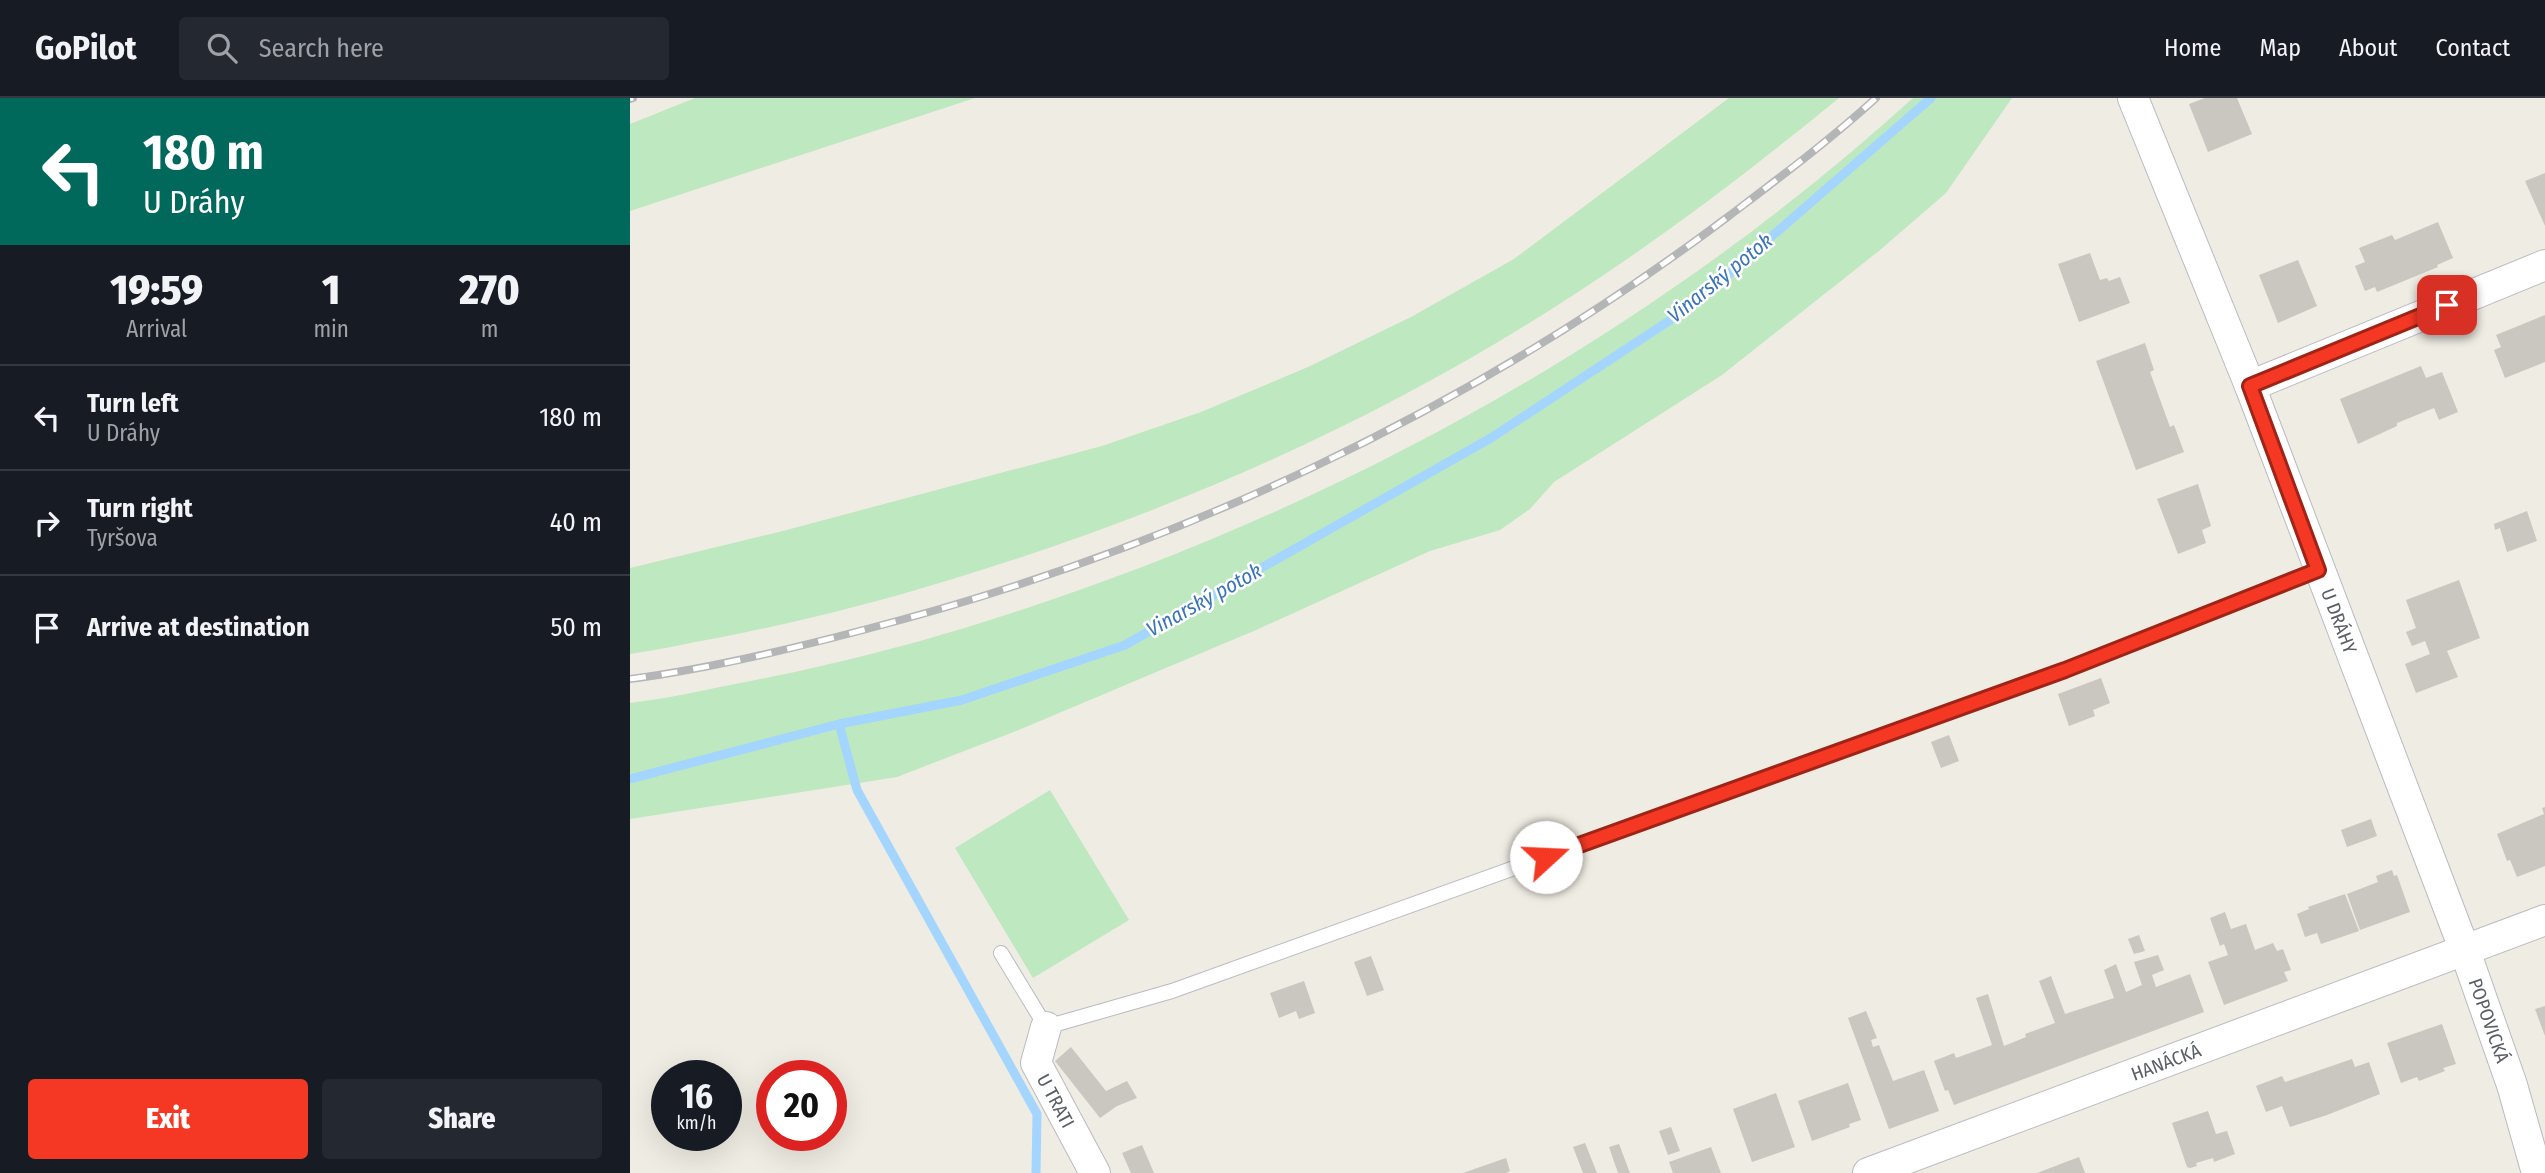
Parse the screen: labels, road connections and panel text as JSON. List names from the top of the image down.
{
  "streets": {
    "street": [
      "U DRÁHY",
      "POPOVICKÁ",
      "HANÁCKÁ",
      "U TRATI"
    ]
  },
  "crossings": [
    ["U DRÁHY", "POPOVICKÁ"],
    ["U DRÁHY", "HANÁCKÁ"],
    ["POPOVICKÁ", "HANÁCKÁ"]
  ],
  "water": ["Vinarský potok"],
  "page": {
    "header": "GoPilot",
    "search": "Search here",
    "nav": [
      "Home",
      "Map",
      "About",
      "Contact"
    ],
    "turn": ["180 m", "U Dráhy"],
    "eta": [
      "19:59",
      "Arrival",
      "1",
      "min",
      "270",
      "m"
    ],
    "list": [
      {
        "name": "Turn left",
        "note": "U Dráhy",
        "value": "180 m"
      },
      {
        "name": "Turn right",
        "note": "Tyršova",
        "value": "40 m"
      },
      {
        "name": "Arrive at destination",
        "value": "50 m"
      }
    ],
    "speed": "16 km/h",
    "limit": "20",
    "buttons": ["Exit", "Share"]
  }
}
